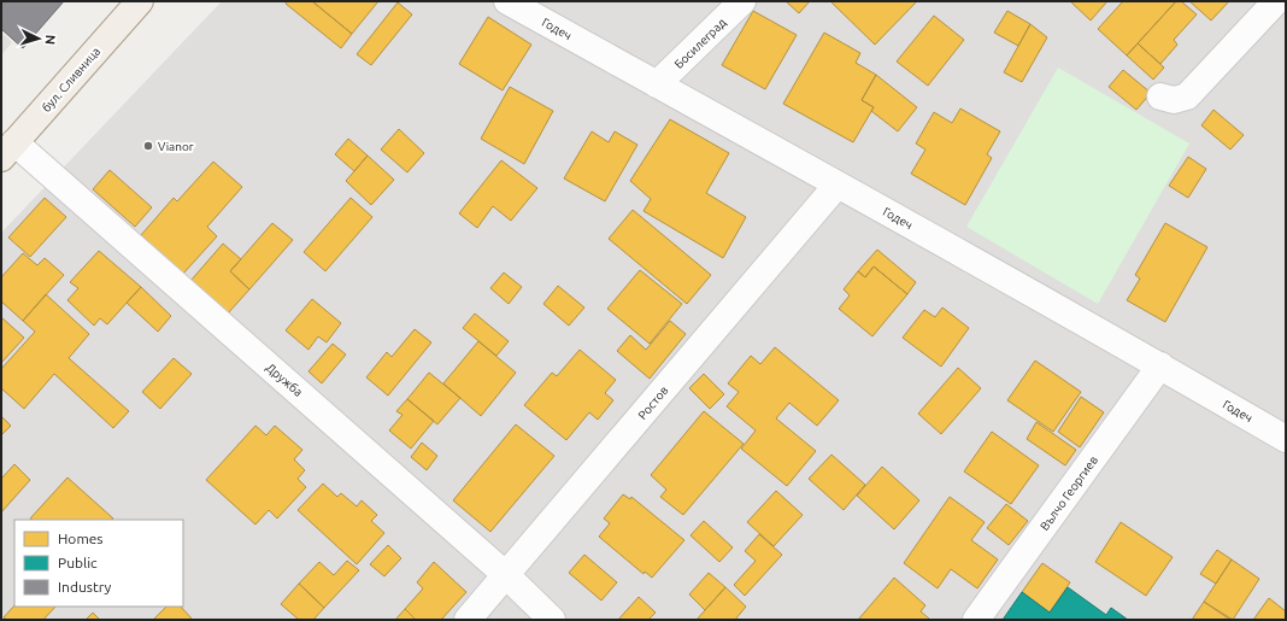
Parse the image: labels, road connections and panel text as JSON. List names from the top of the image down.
{
  "streets": {
    "main road": ["бул. Сливница"],
    "street": [
      "Годеч",
      "Босилеград",
      "Дружба",
      "Ростов",
      "Вълчо Георгиев"
    ]
  },
  "crossings": [
    ["Годеч", "Босилеград"],
    ["Годеч", "Ростов"],
    ["Годеч", "Вълчо Георгиев"],
    ["бул. Сливница", "Дружба"],
    ["Дружба", "Ростов"]
  ],
  "places": ["Vianor"],
  "legend": ["Homes", "Public", "Industry"],
  "north": "right"
}
